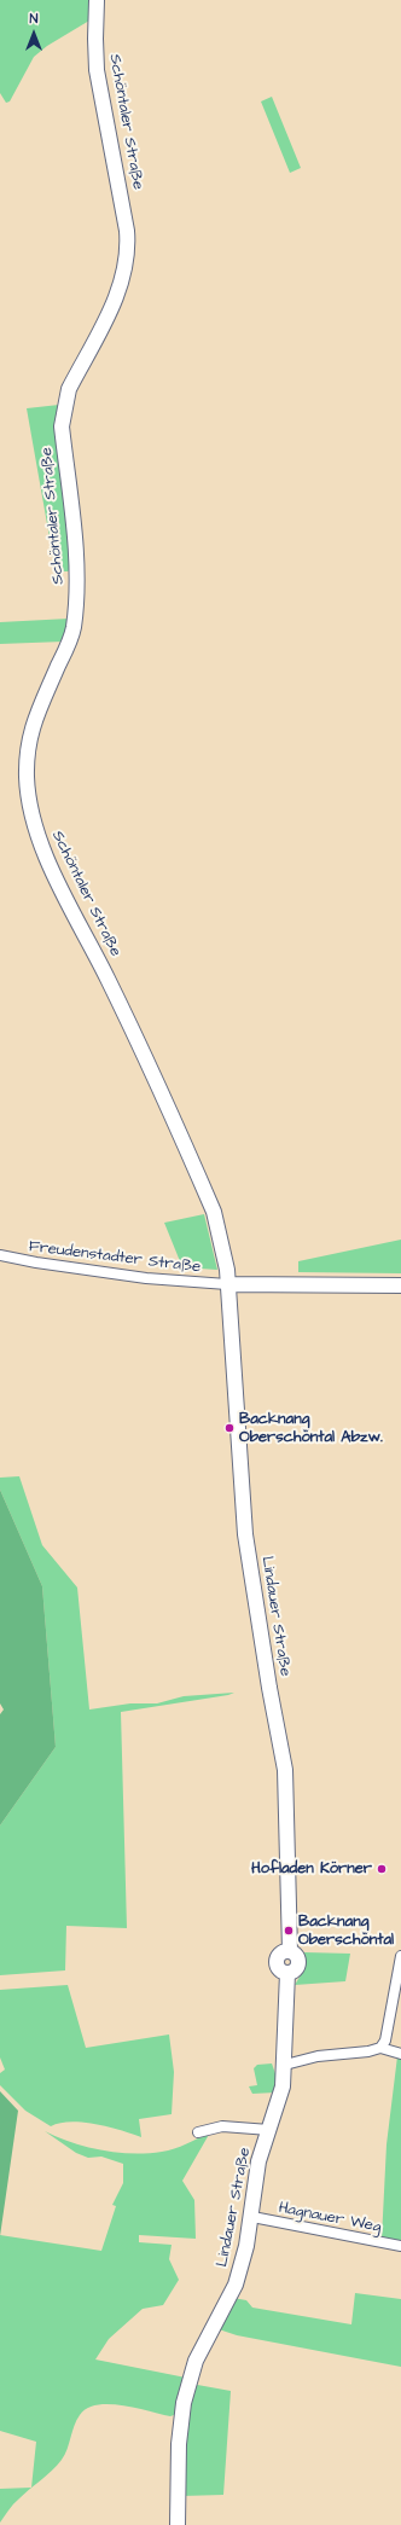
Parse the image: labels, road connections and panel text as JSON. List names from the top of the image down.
{
  "streets": {
    "street": [
      "Schöntaler Straße",
      "Freudenstadter Straße",
      "Lindauer Straße",
      "Hagnauer Weg"
    ]
  },
  "crossings": [
    ["Schöntaler Straße", "Freudenstadter Straße"],
    ["Schöntaler Straße", "Lindauer Straße"],
    ["Freudenstadter Straße", "Lindauer Straße"],
    ["Lindauer Straße", "Hagnauer Weg"]
  ],
  "places": ["Backnang Oberschöntal Abzw.", "Hofladen Körner", "Backnang Oberschöntal"],
  "north": "top"
}
